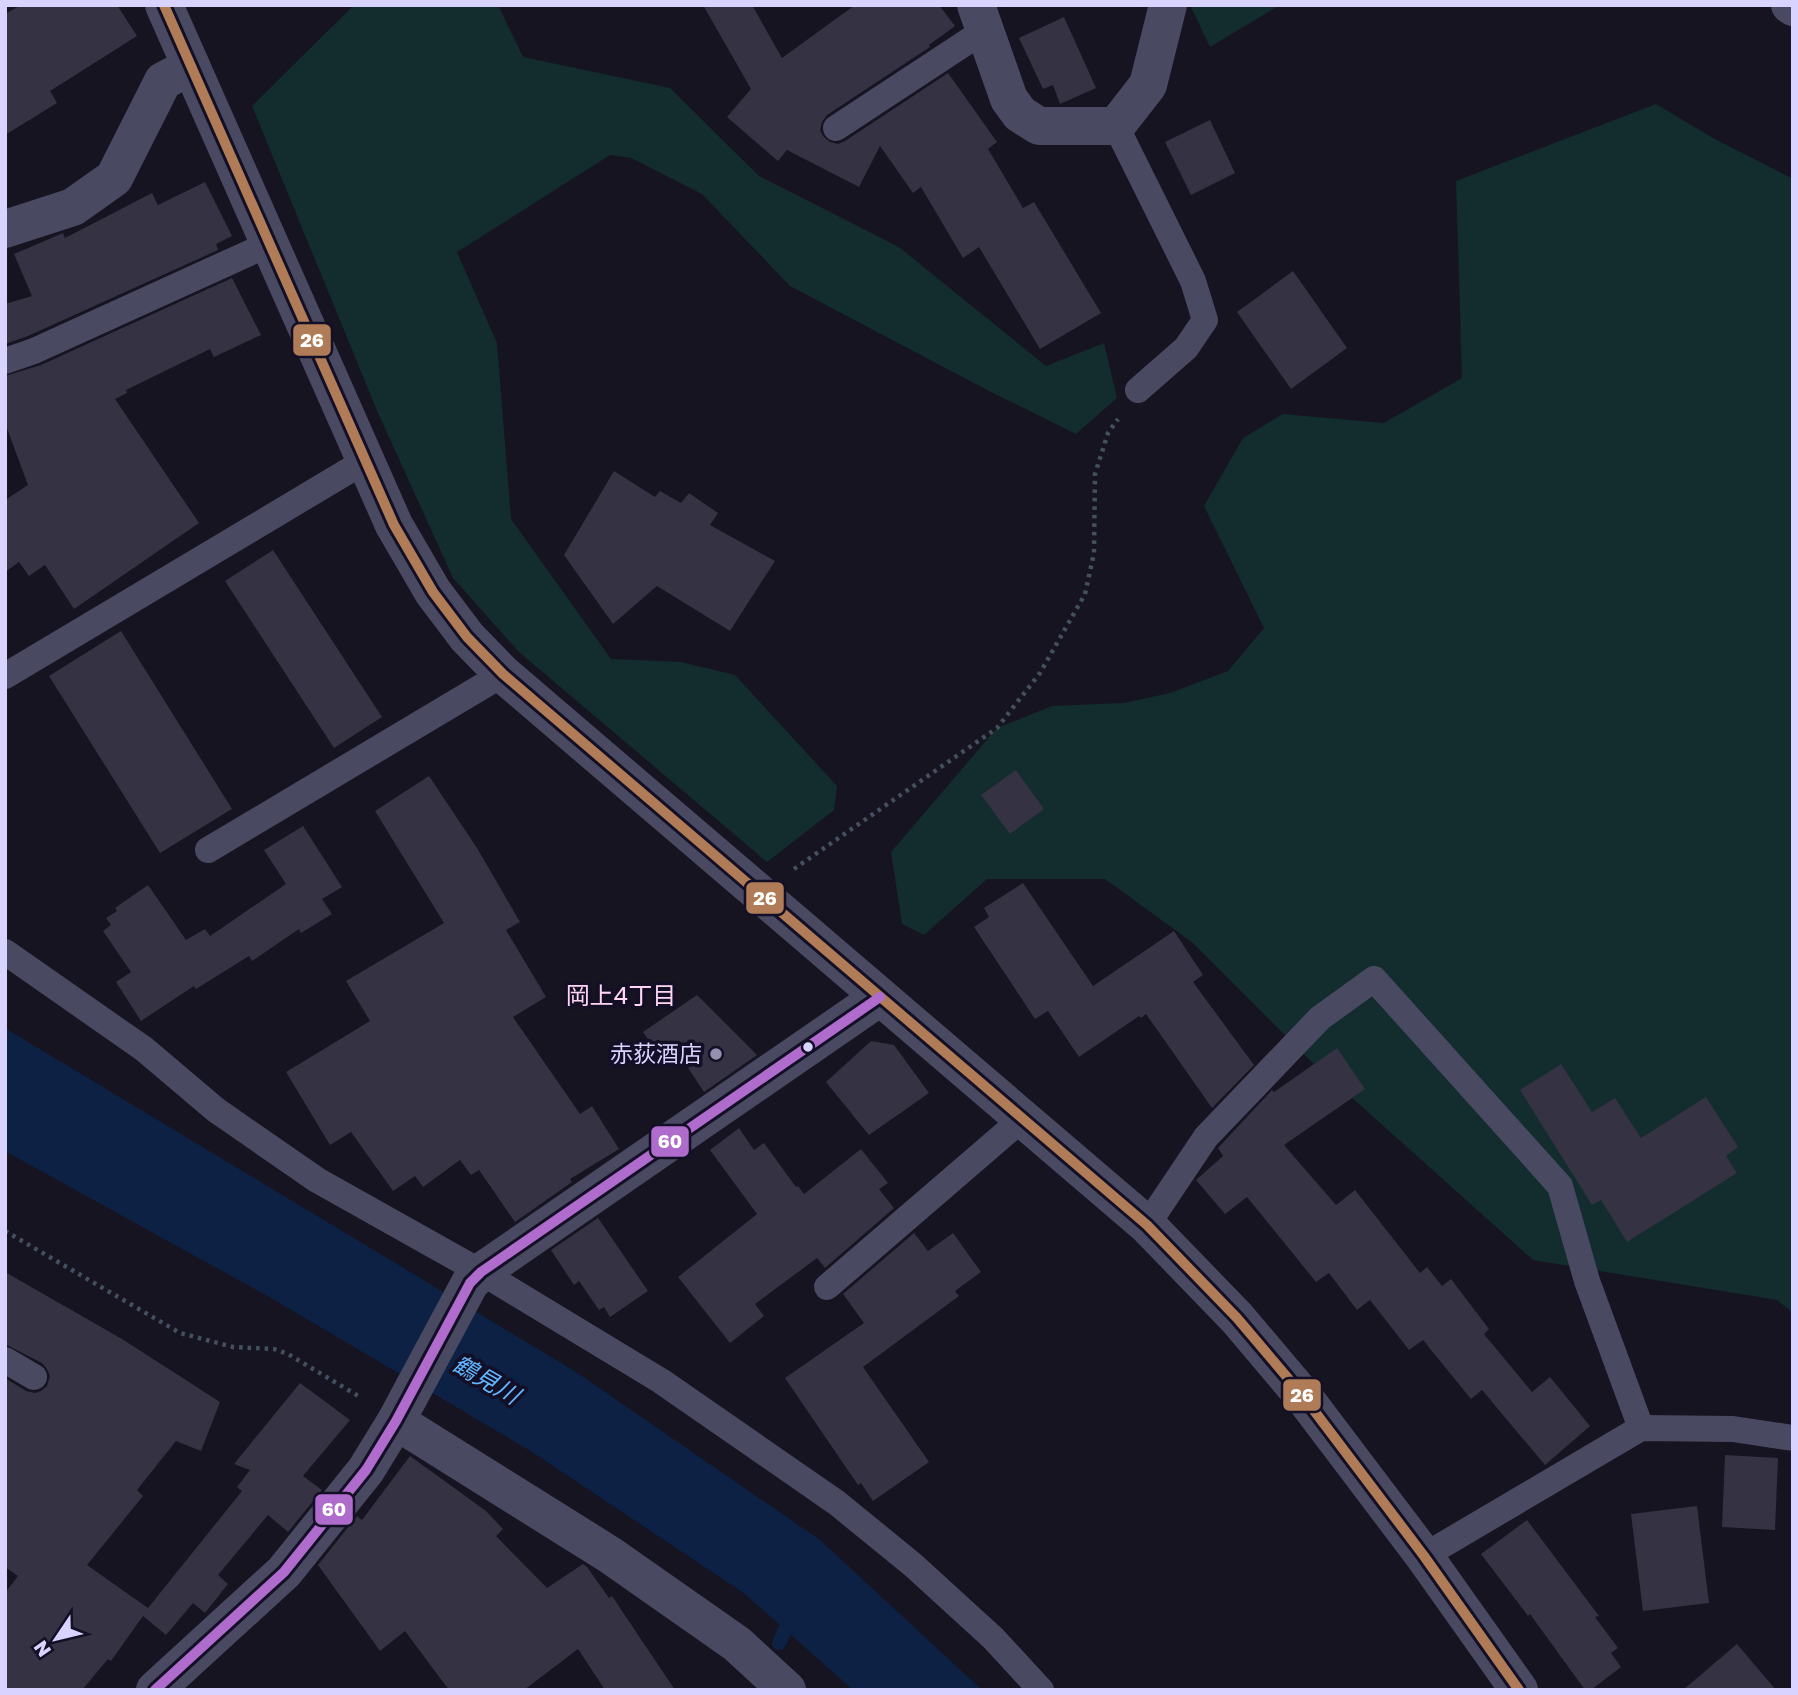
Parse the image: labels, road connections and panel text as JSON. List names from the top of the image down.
{
  "districts": ["岡上4丁目"],
  "water": ["鶴見川"],
  "places": ["赤荻酒店"],
  "lines": ["transit line 26", "transit line 60"],
  "north": "bottom left"
}
